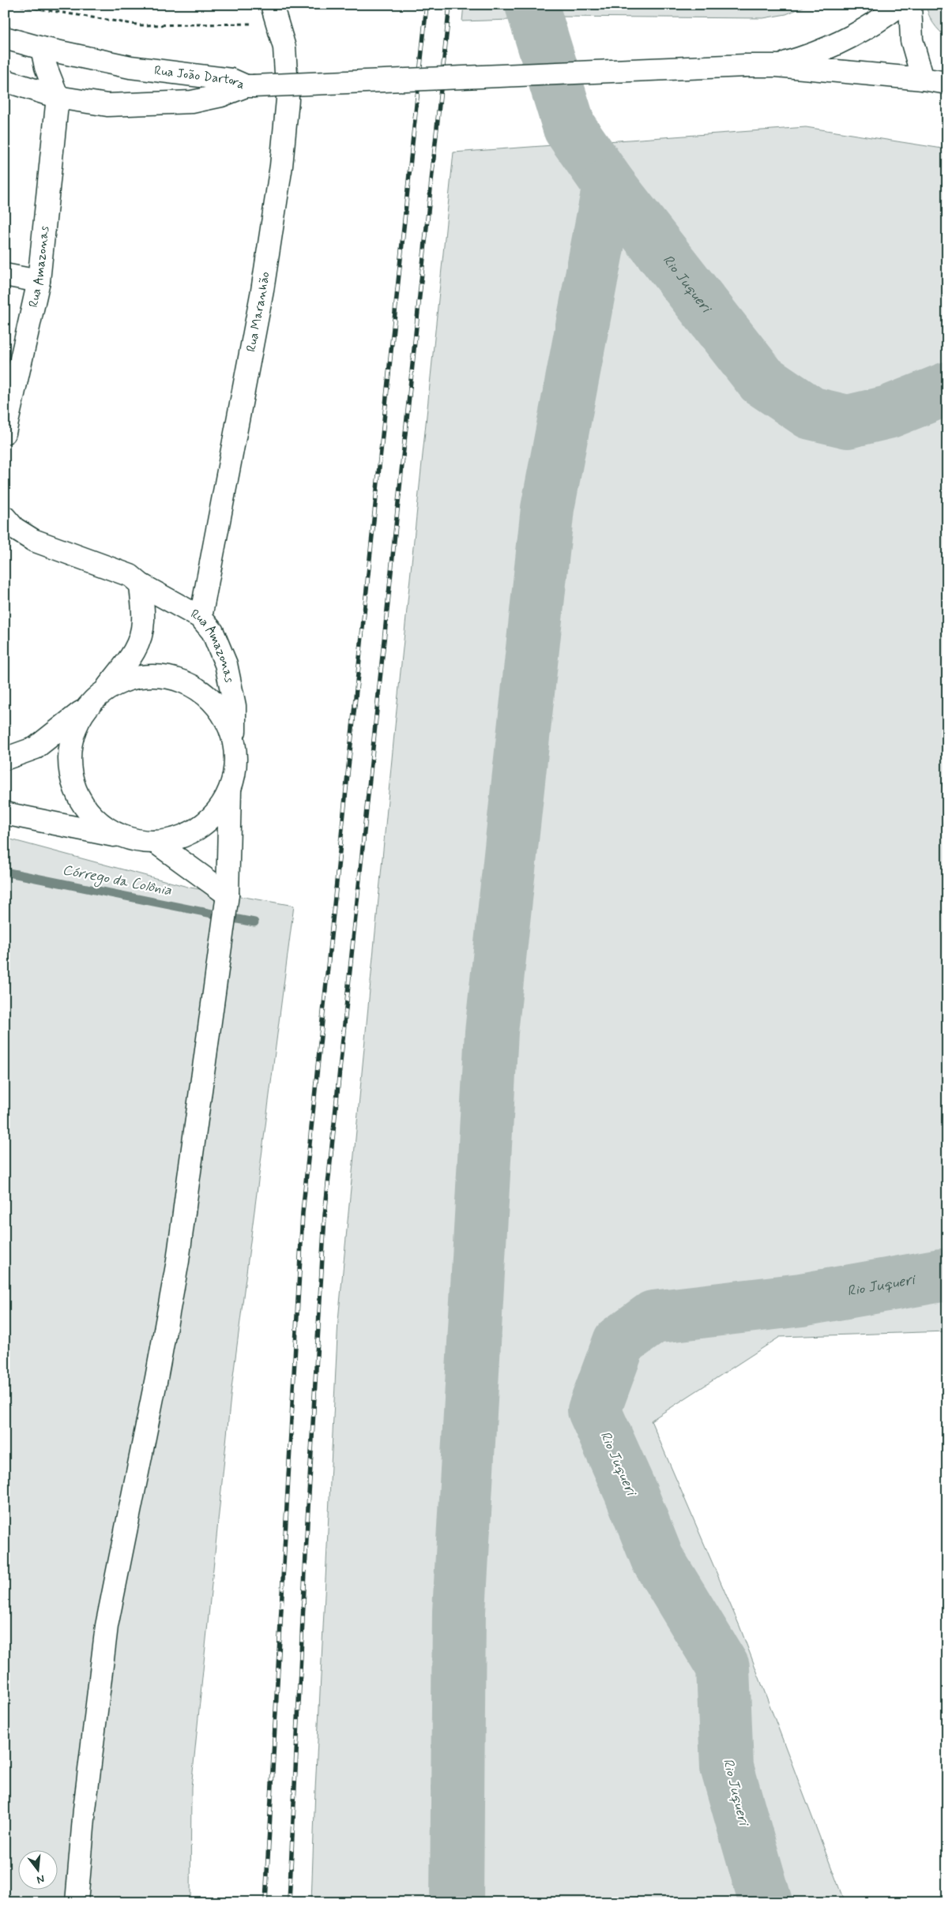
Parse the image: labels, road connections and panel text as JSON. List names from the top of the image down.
{
  "streets": {
    "street": ["Rua João Dartora", "Rua Amazonas", "Rua Maranhão"]
  },
  "crossings": [
    ["Rua João Dartora", "Rua Amazonas"],
    ["Rua Amazonas", "Rua Maranhão"]
  ],
  "water": ["Rio Juqueri", "Córrego da Colônia"],
  "north": "bottom"
}
